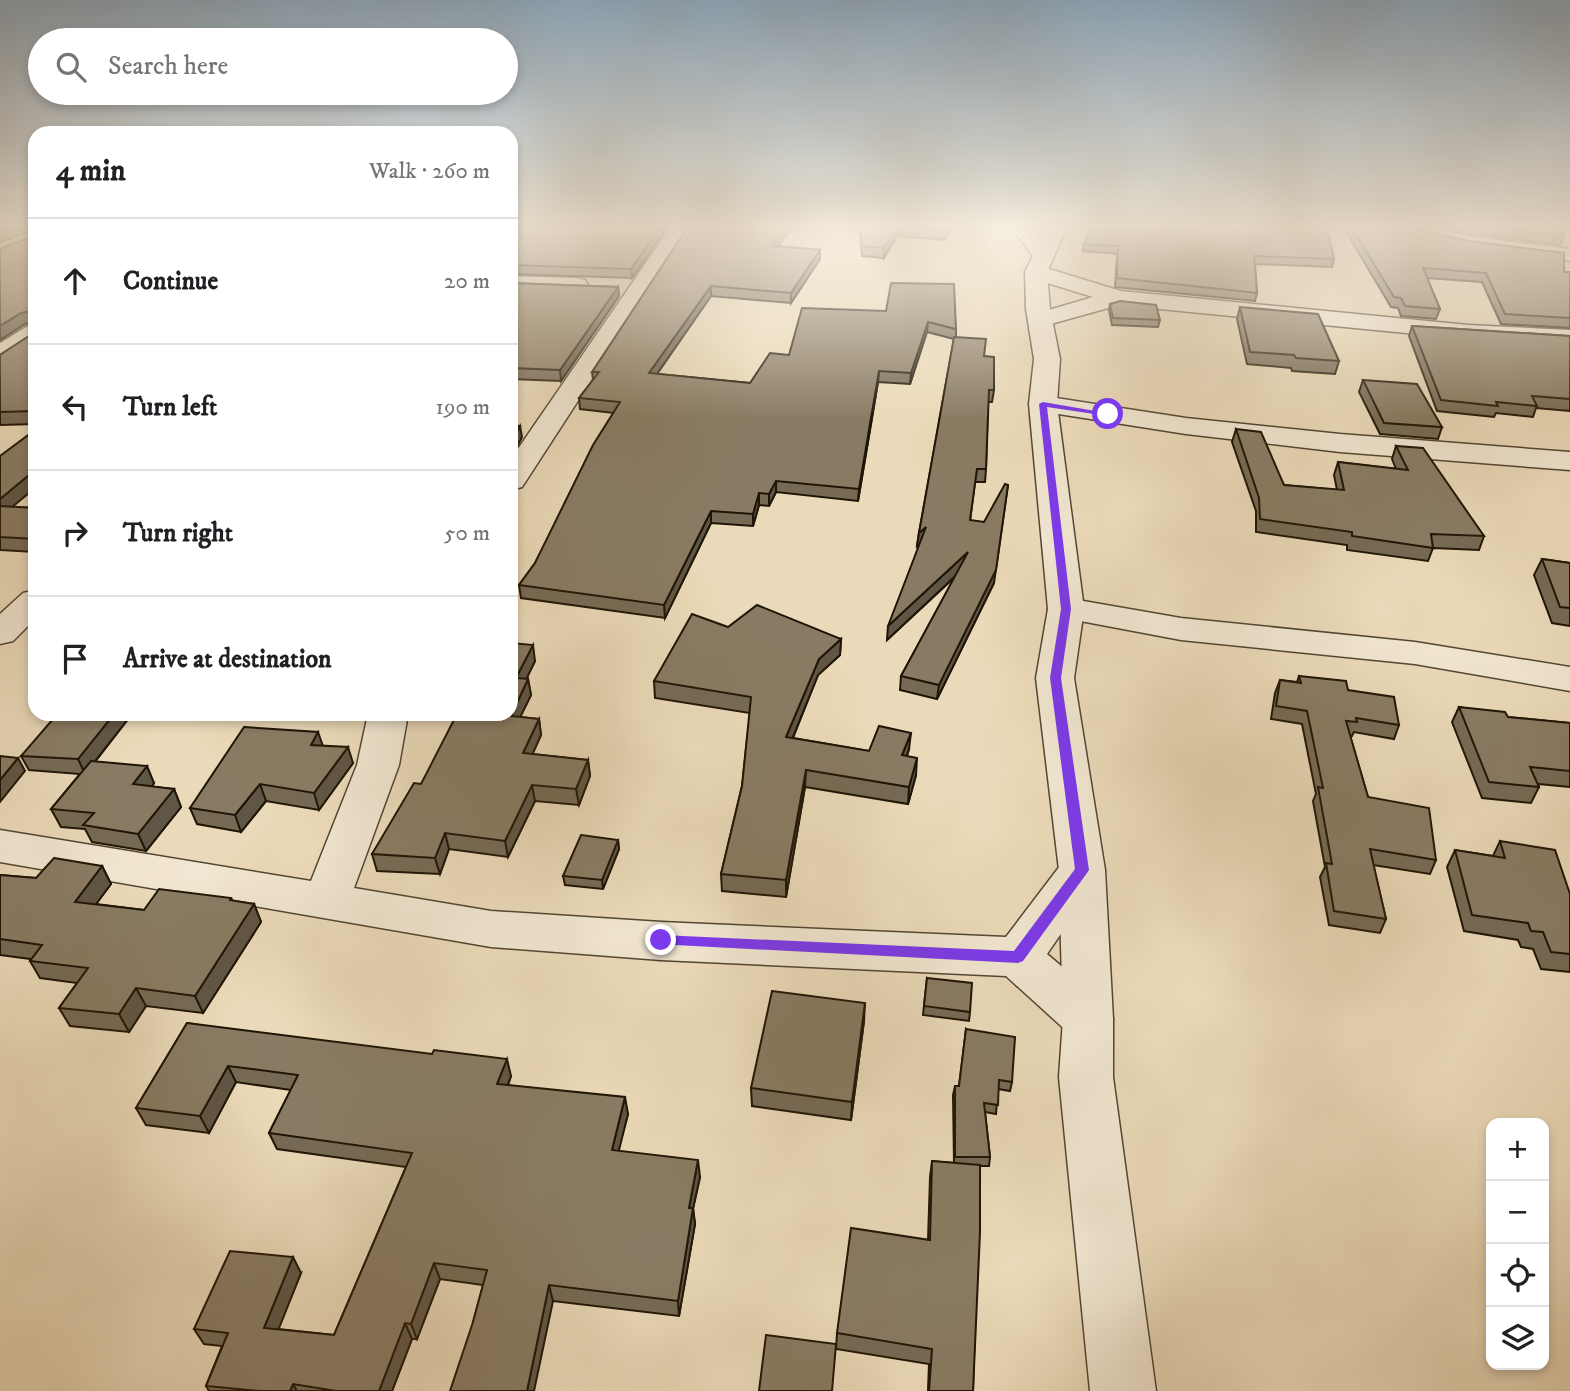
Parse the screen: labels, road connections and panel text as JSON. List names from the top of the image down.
{
  "page": {
    "search": "Search here",
    "heading": ["4 min", "Walk · 260 m"],
    "list": [
      ["Continue", "20 m"],
      ["Turn left", "190 m"],
      ["Turn right", "50 m"],
      "Arrive at destination"
    ],
    "map_buttons": ["+", "−"]
  }
}
